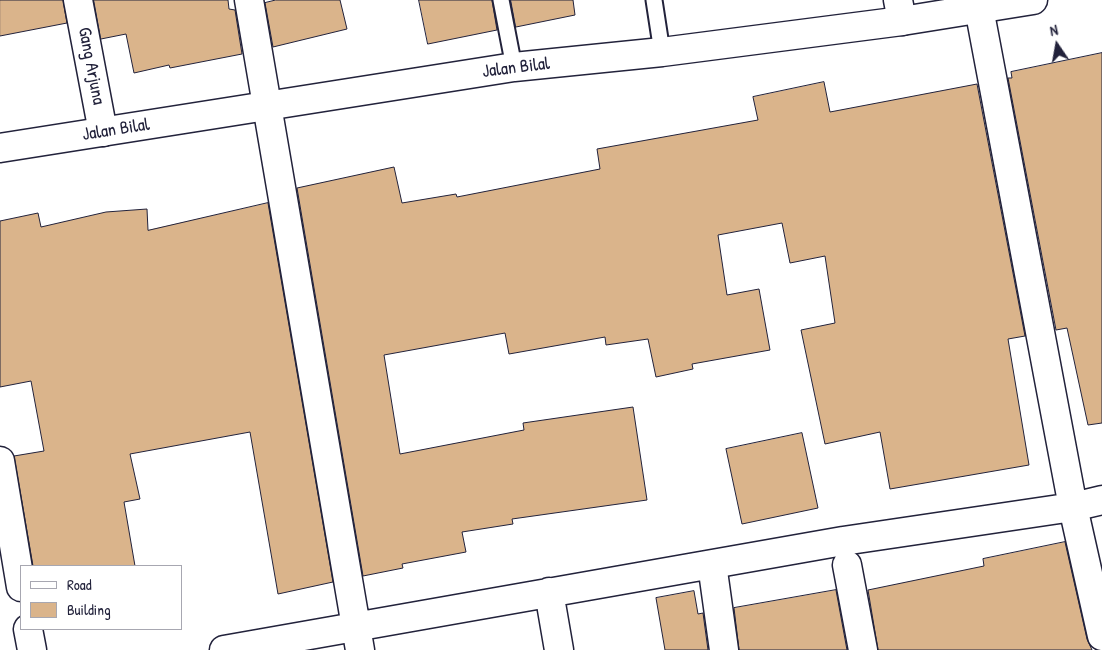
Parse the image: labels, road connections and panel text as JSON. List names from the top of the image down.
{
  "streets": {
    "street": ["Gang Arjuna", "Jalan Bilal"]
  },
  "crossings": [
    ["Gang Arjuna", "Jalan Bilal"]
  ],
  "legend": ["Road", "Building"],
  "north": "top"
}
